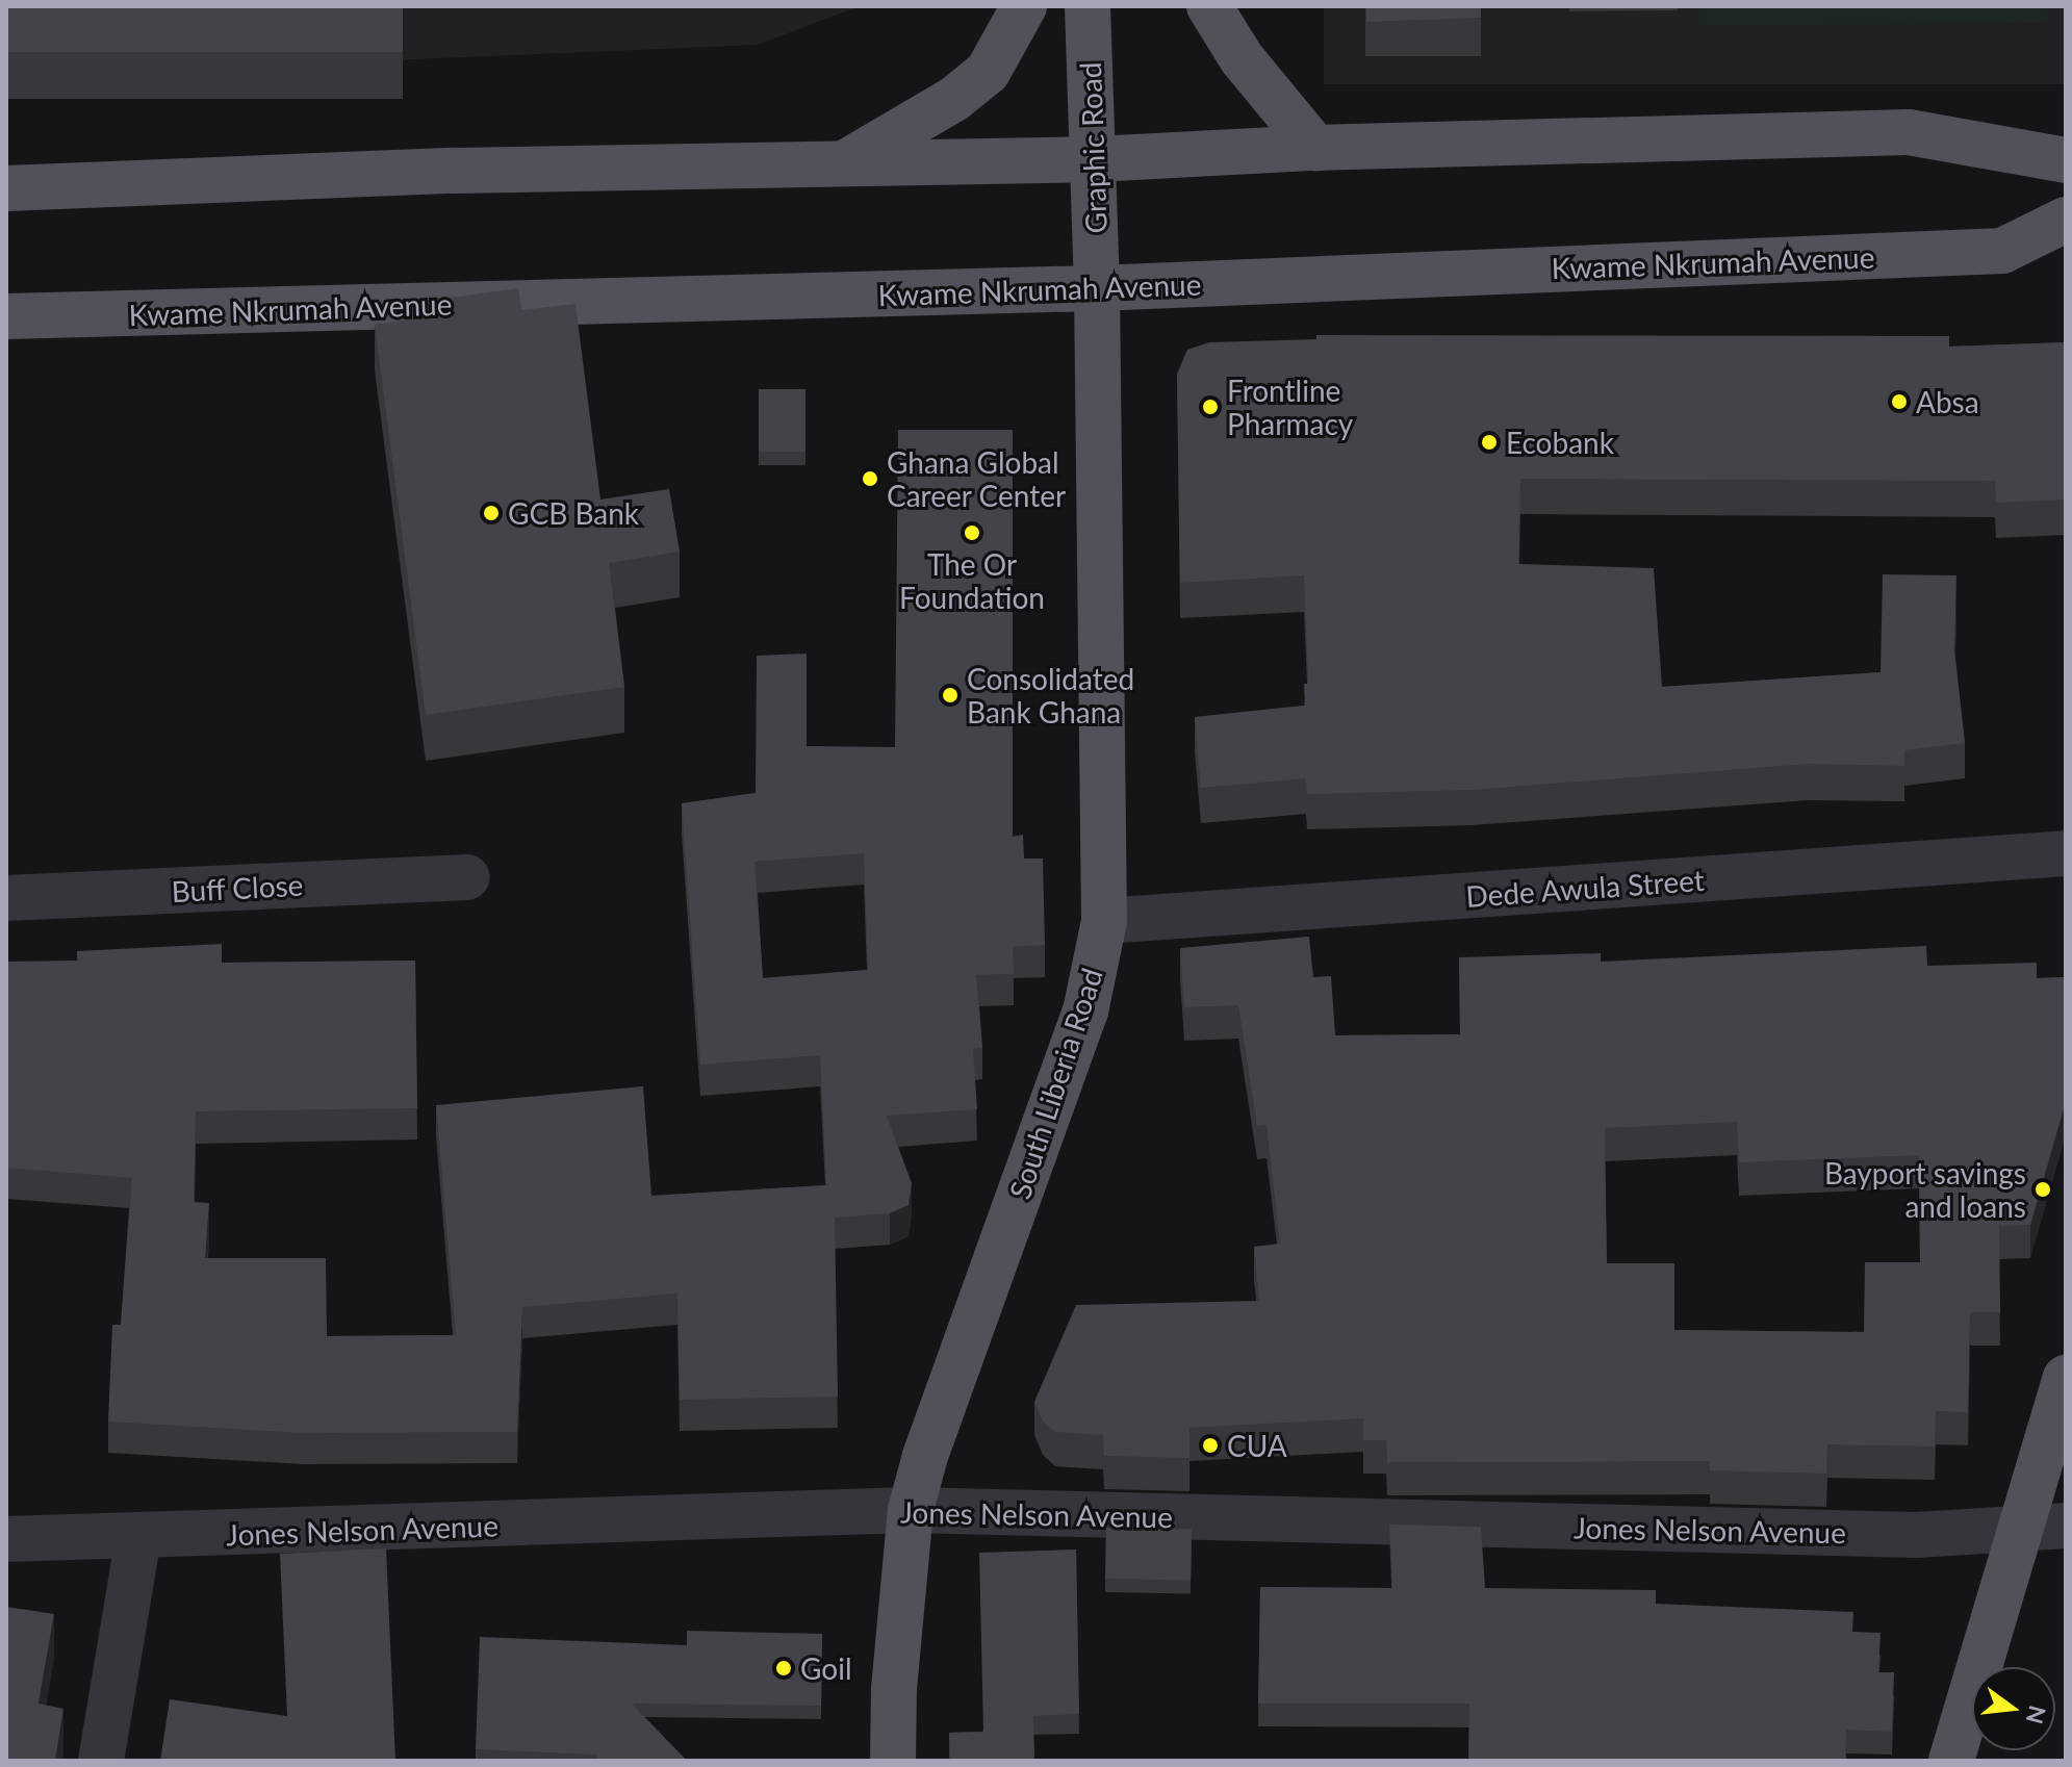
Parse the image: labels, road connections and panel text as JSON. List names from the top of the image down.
{
  "streets": {
    "main road": ["Graphic Road", "Kwame Nkrumah Avenue", "South Liberia Road"],
    "street": ["Buff Close", "Dede Awula Street", "Jones Nelson Avenue"]
  },
  "crossings": [
    ["Graphic Road", "Kwame Nkrumah Avenue"],
    ["Graphic Road", "South Liberia Road"],
    ["Kwame Nkrumah Avenue", "South Liberia Road"],
    ["Dede Awula Street", "South Liberia Road"],
    ["South Liberia Road", "Jones Nelson Avenue"]
  ],
  "places": [
    "Absa",
    "Frontline Pharmacy",
    "Ecobank",
    "Ghana Global Career Center",
    "GCB Bank",
    "The Or Foundation",
    "Consolidated Bank Ghana",
    "Bayport savings and loans",
    "CUA",
    "Goil"
  ],
  "north": "right"
}
